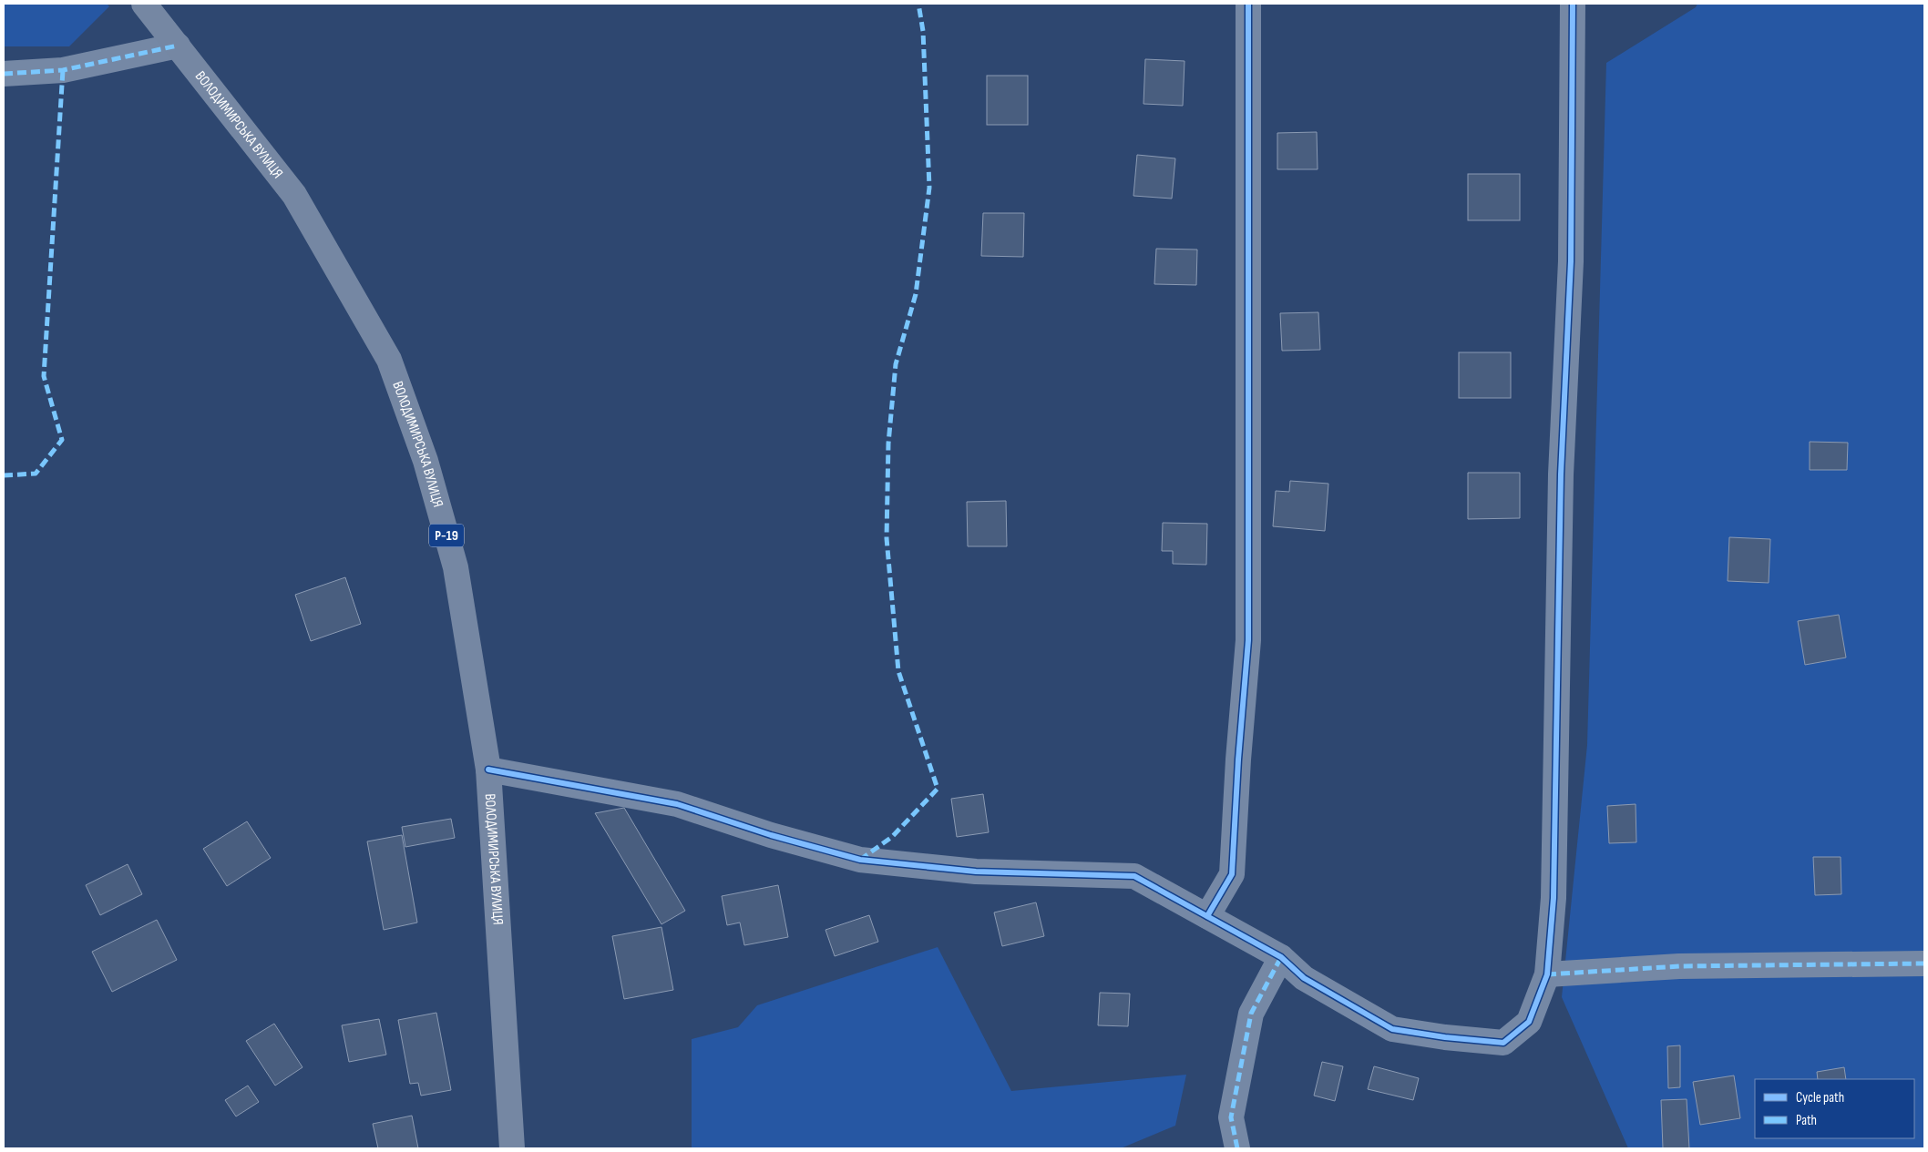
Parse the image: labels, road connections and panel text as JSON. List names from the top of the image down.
{
  "streets": {
    "main road": ["ВОЛОДИМИРСЬКА ВУЛИЦЯ", "Р-19"]
  },
  "legend": ["Cycle path", "Path"]
}
